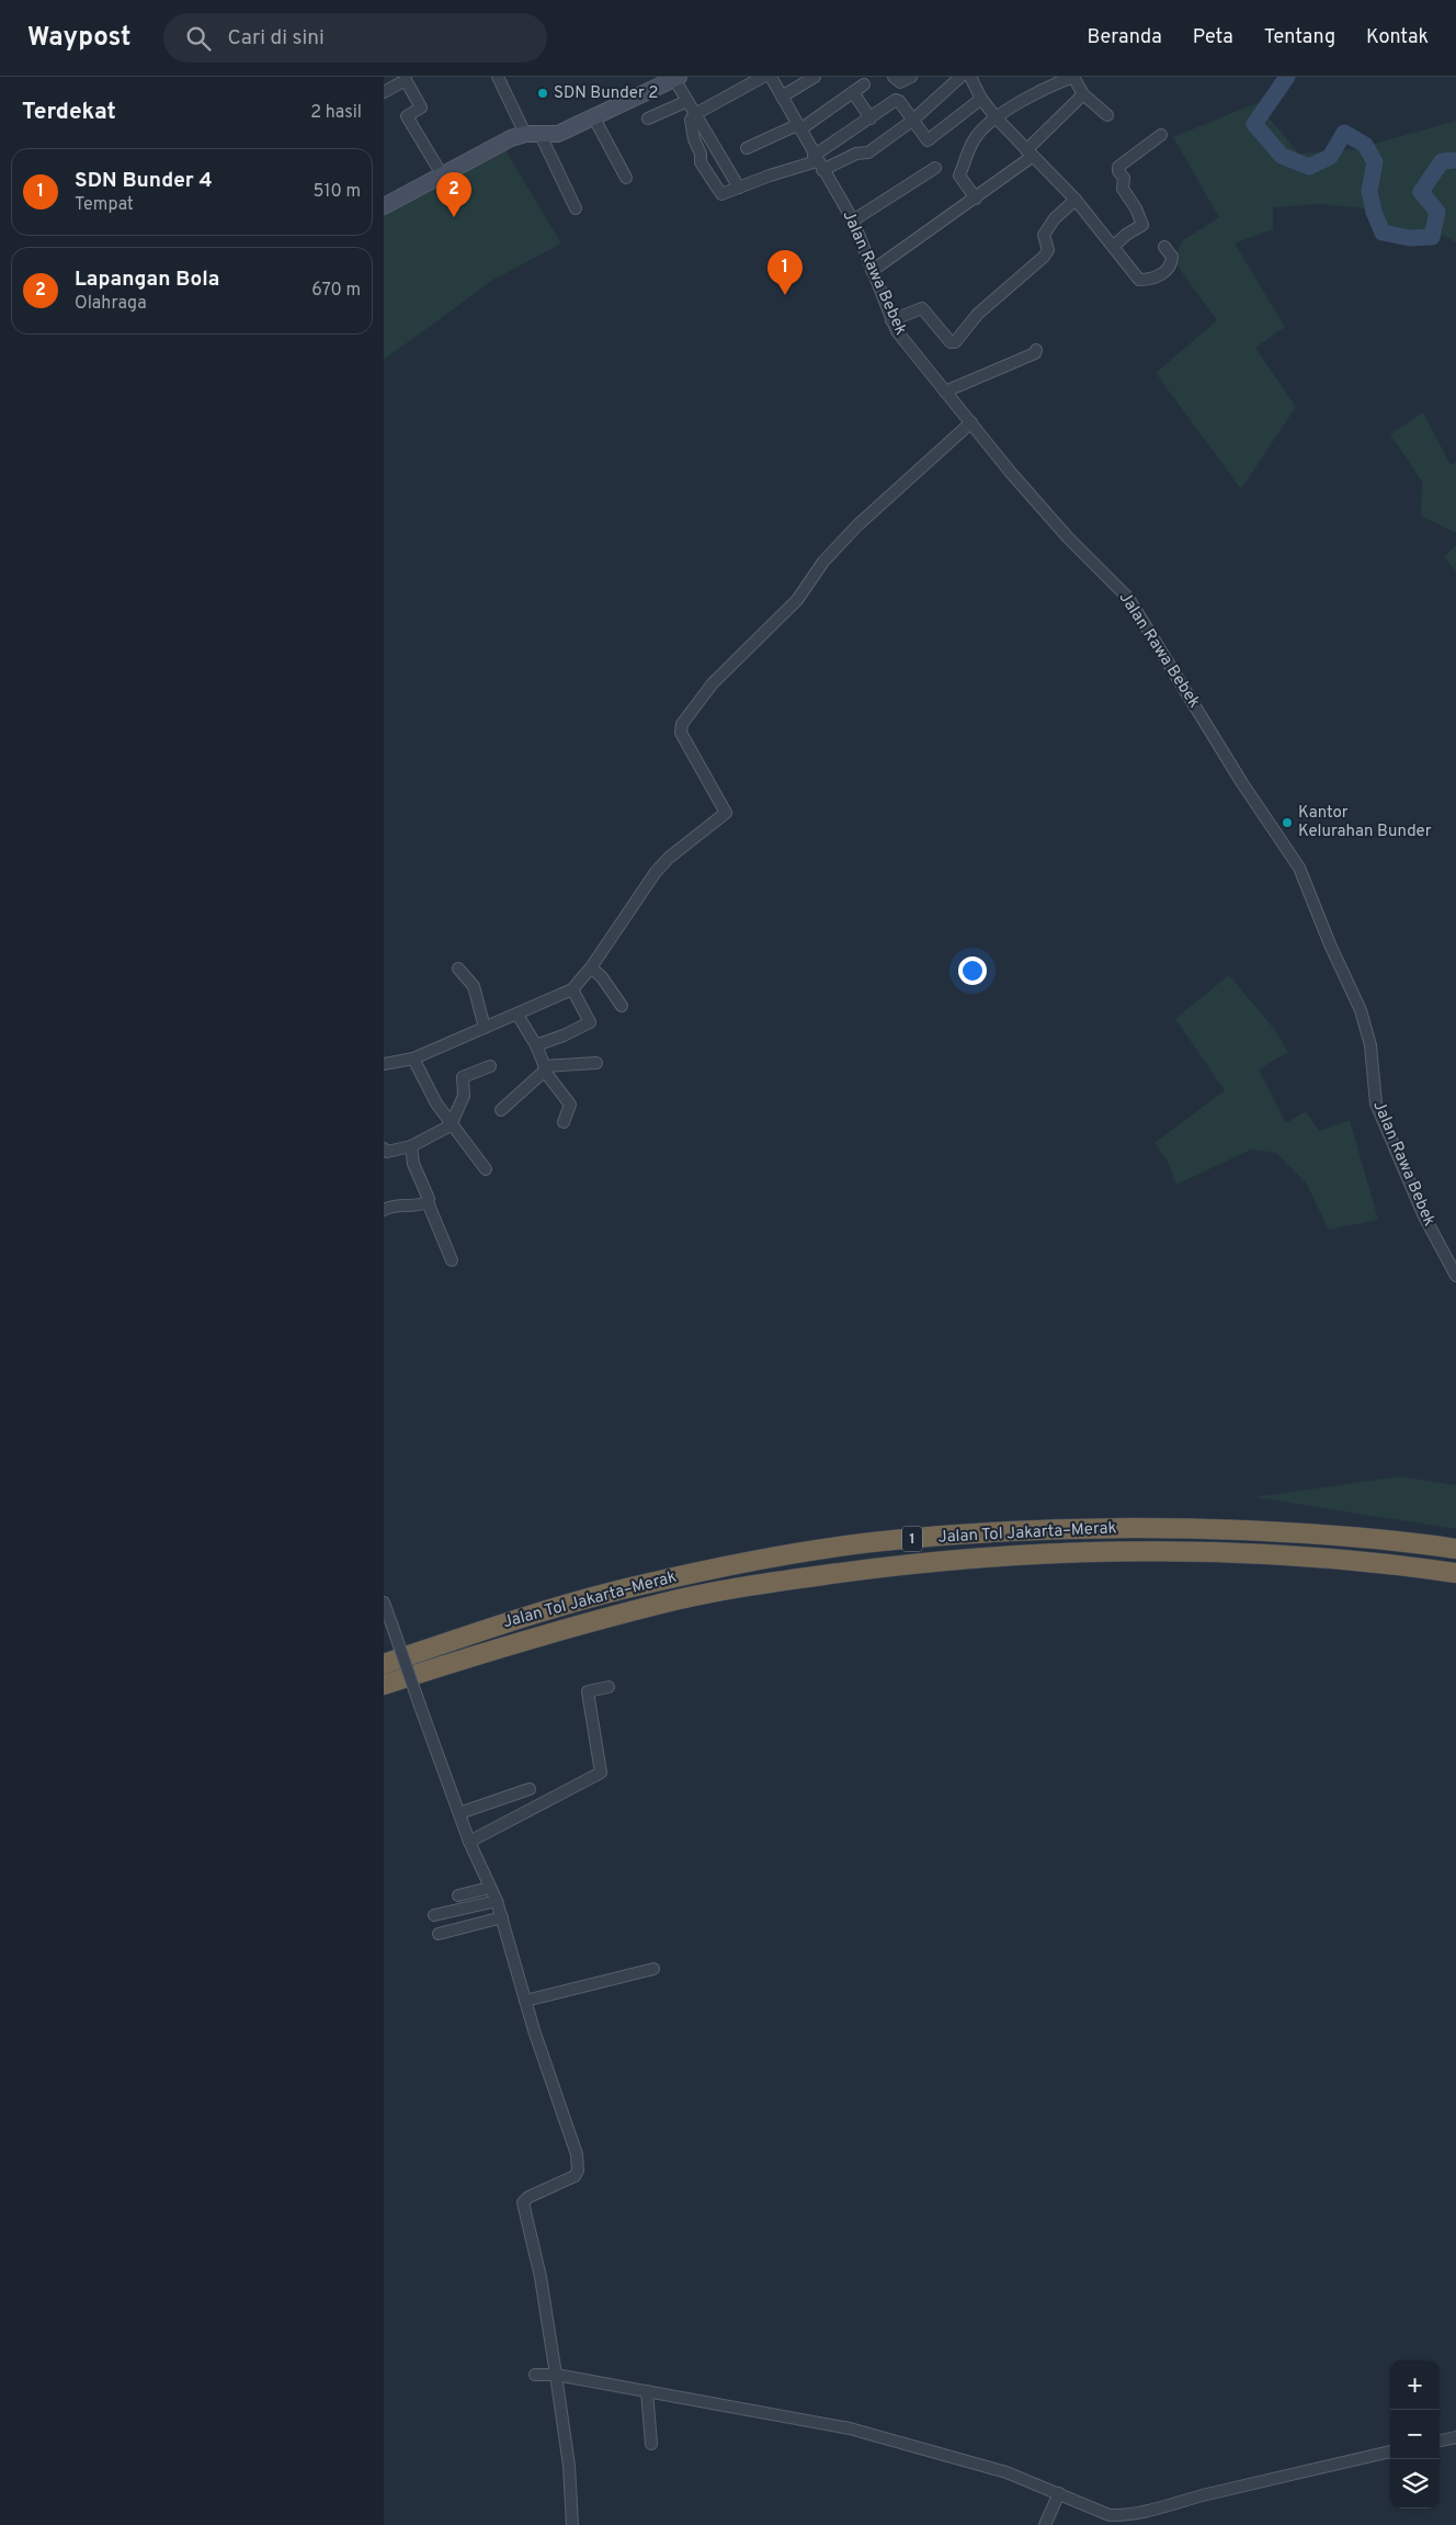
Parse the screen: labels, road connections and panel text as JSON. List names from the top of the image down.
{
  "streets": {
    "highway": ["Jalan Tol Jakarta–Merak", "1"],
    "street": ["Jalan Rawa Bebek"]
  },
  "places": ["SDN Bunder 2", "Kantor Kelurahan Bunder"],
  "page": {
    "header": "Waypost",
    "search": "Cari di sini",
    "nav": [
      "Beranda",
      "Peta",
      "Tentang",
      "Kontak"
    ],
    "heading": ["Terdekat", "2 hasil"],
    "list": [
      {
        "mark": "1",
        "name": "SDN Bunder 4",
        "note": "Tempat",
        "value": "510 m"
      },
      {
        "mark": "2",
        "name": "Lapangan Bola",
        "note": "Olahraga",
        "value": "670 m"
      }
    ],
    "pins": ["2", "1"],
    "map_buttons": ["+", "−"]
  }
}
